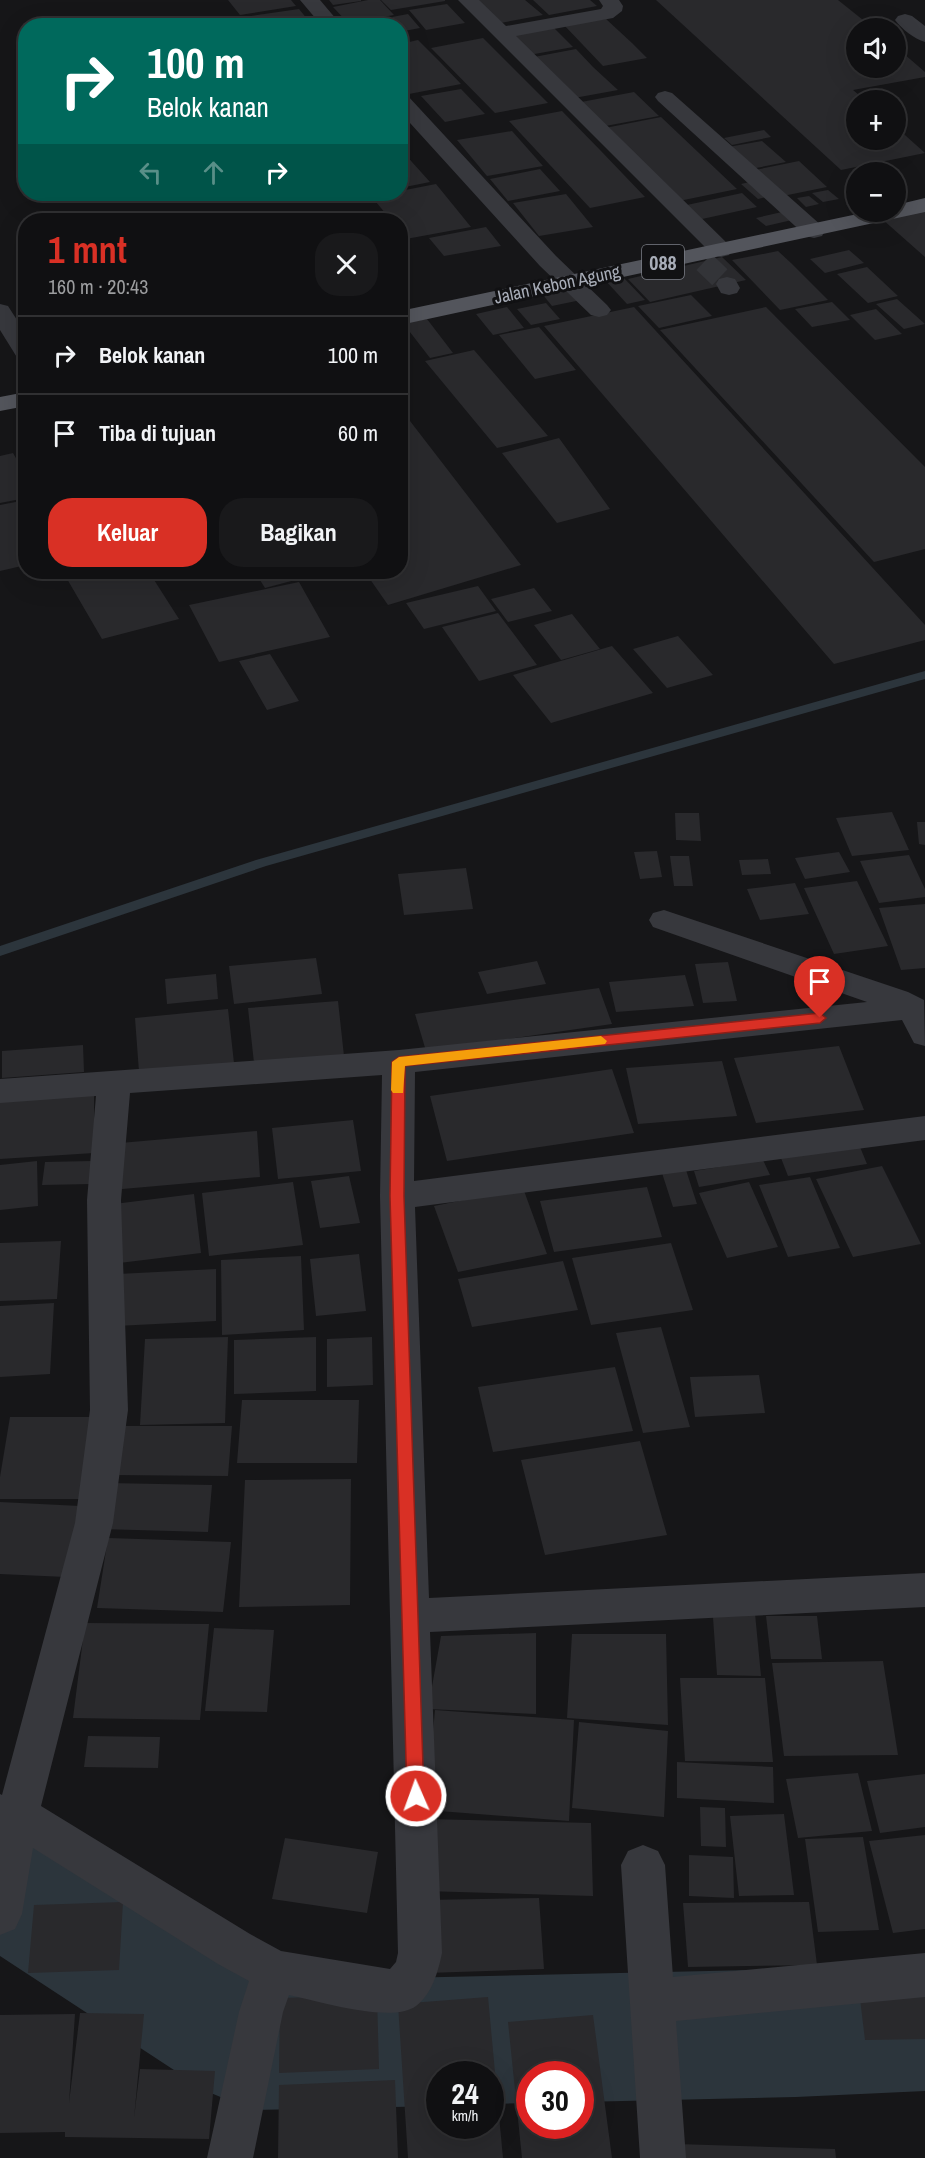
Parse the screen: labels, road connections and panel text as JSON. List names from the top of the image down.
{
  "streets": {
    "main road": ["088", "Jalan Kebon Agung"]
  },
  "page": {
    "map_buttons": ["+", "−"],
    "turn": ["100 m", "Belok kanan"],
    "heading": ["1 mnt", "160 m · 20:43"],
    "list": [
      {
        "name": "Belok kanan",
        "value": "100 m"
      },
      {
        "name": "Tiba di tujuan",
        "value": "60 m"
      }
    ],
    "buttons": ["Keluar", "Bagikan"],
    "speed": "24 km/h",
    "limit": "30"
  }
}
